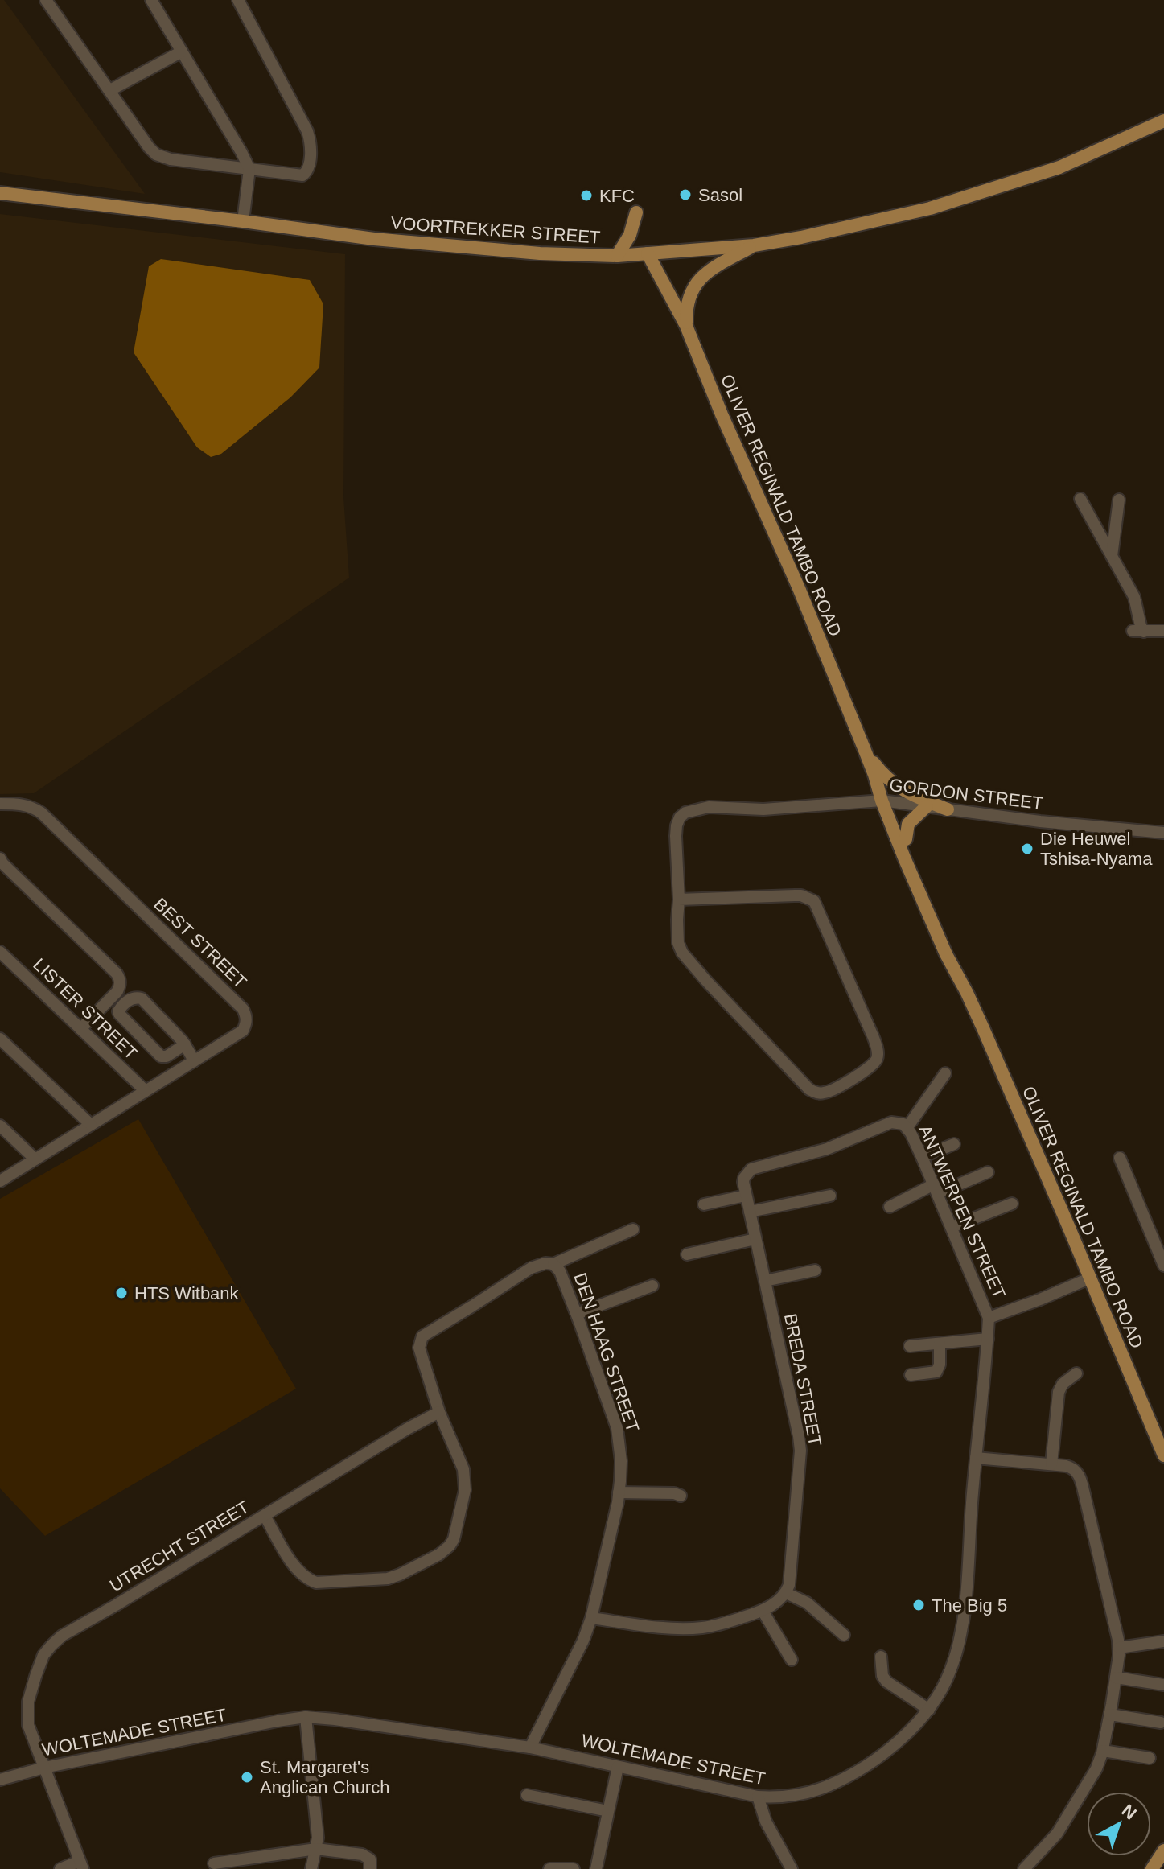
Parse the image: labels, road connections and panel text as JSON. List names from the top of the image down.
{
  "streets": {
    "main road": ["VOORTREKKER STREET", "OLIVER REGINALD TAMBO ROAD"],
    "street": [
      "GORDON STREET",
      "BEST STREET",
      "LISTER STREET",
      "ANTWERPEN STREET",
      "DEN HAAG STREET",
      "BREDA STREET",
      "UTRECHT STREET",
      "WOLTEMADE STREET"
    ]
  },
  "crossings": [
    ["VOORTREKKER STREET", "OLIVER REGINALD TAMBO ROAD"],
    ["OLIVER REGINALD TAMBO ROAD", "GORDON STREET"],
    ["BEST STREET", "LISTER STREET"],
    ["ANTWERPEN STREET", "BREDA STREET"],
    ["ANTWERPEN STREET", "WOLTEMADE STREET"],
    ["DEN HAAG STREET", "WOLTEMADE STREET"],
    ["UTRECHT STREET", "WOLTEMADE STREET"]
  ],
  "places": [
    "Sasol",
    "KFC",
    "Die Heuwel Tshisa-Nyama",
    "HTS Witbank",
    "The Big 5",
    "St. Margaret's Anglican Church"
  ],
  "north": "top right"
}
